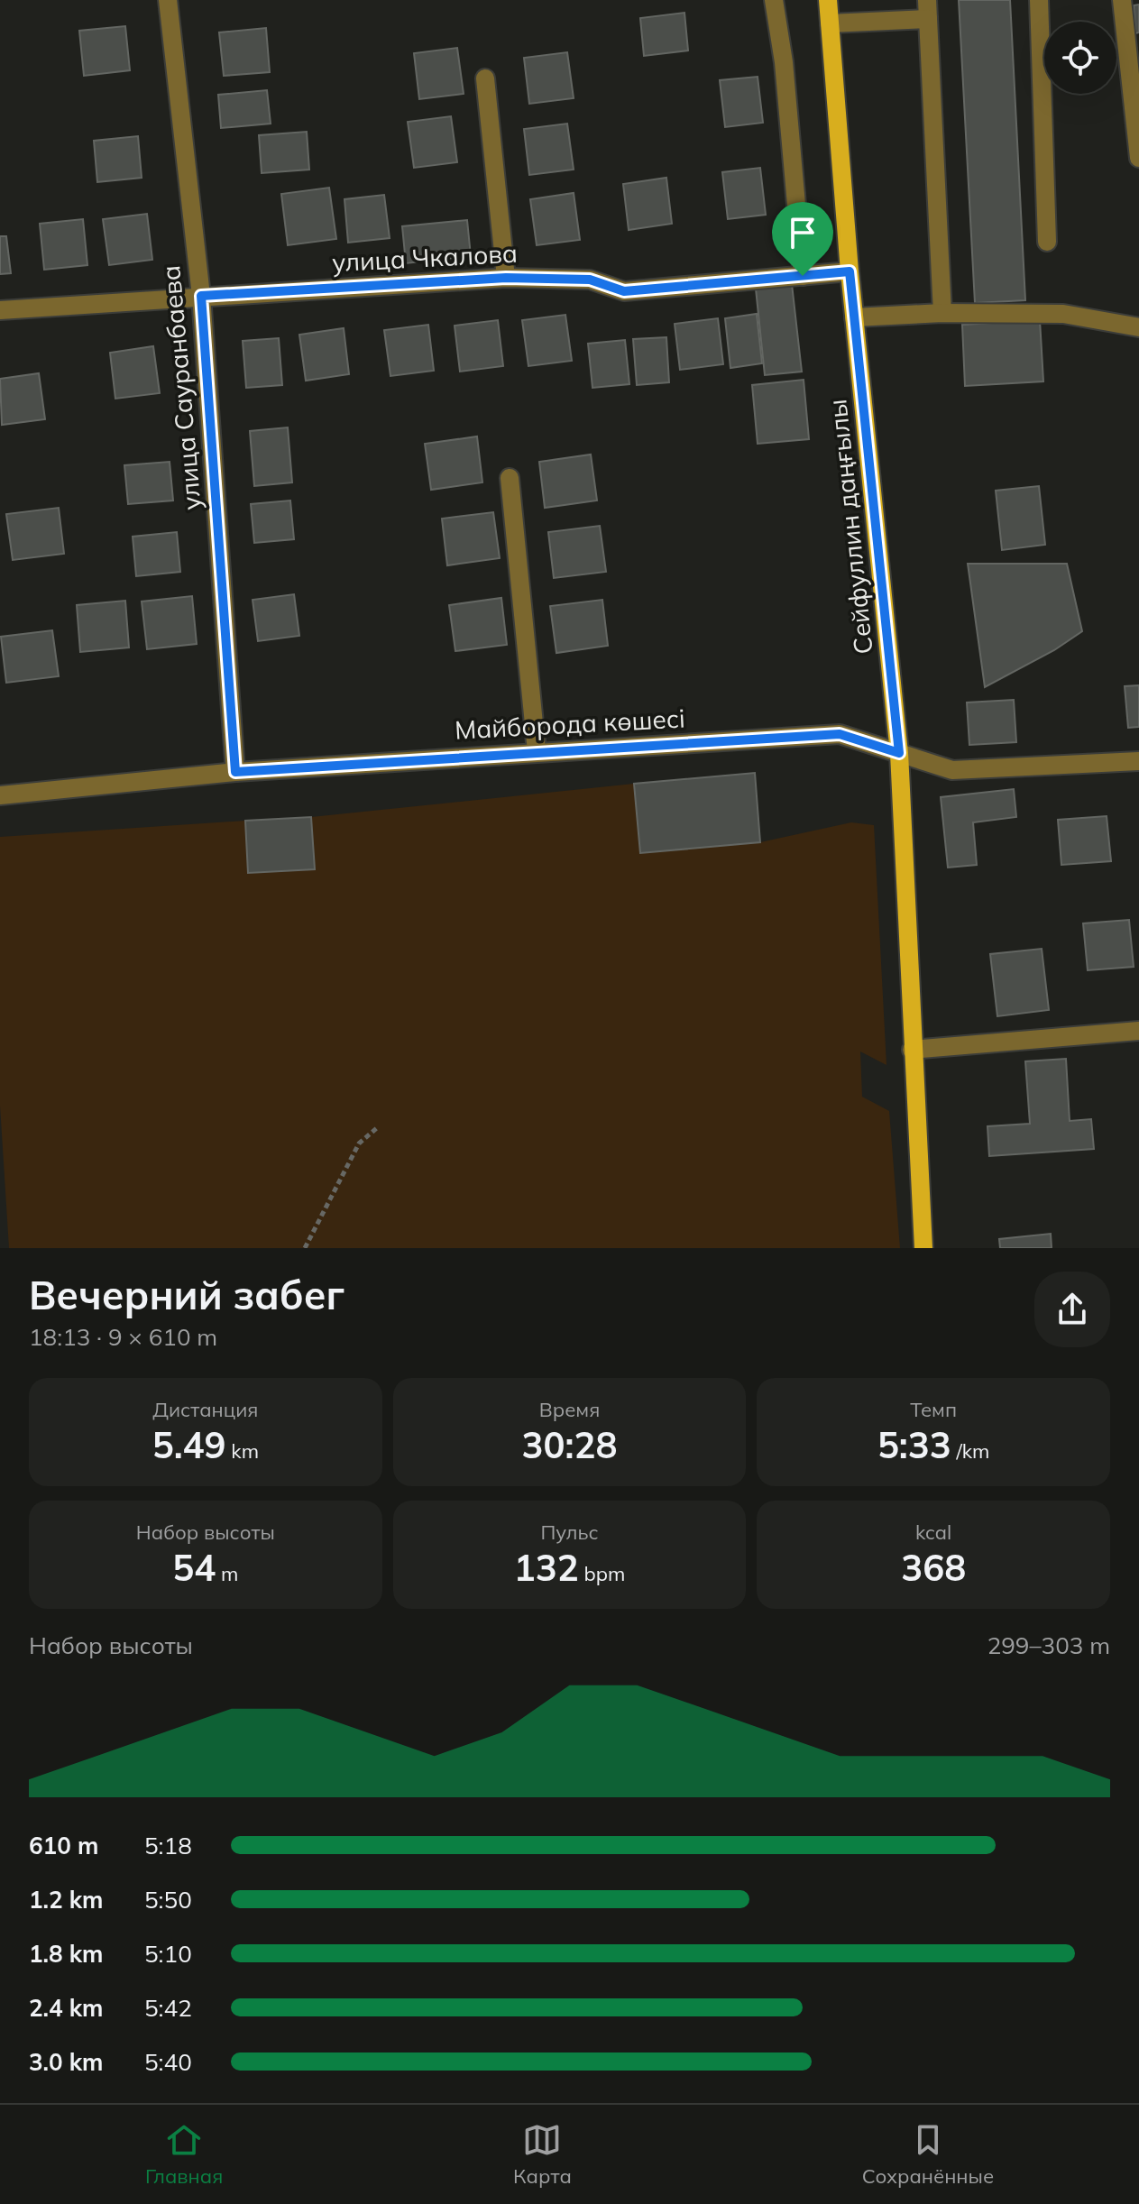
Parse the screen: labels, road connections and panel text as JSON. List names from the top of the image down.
{
  "streets": {
    "main road": ["Сейфуллин даңғылы"],
    "street": ["улица Чкалова", "улица Сауранбаева", "Майборода көшесі"]
  },
  "crossings": [
    ["улица Чкалова", "улица Сауранбаева"],
    ["улица Чкалова", "Сейфуллин даңғылы"],
    ["улица Сауранбаева", "Майборода көшесі"],
    ["Сейфуллин даңғылы", "Майборода көшесі"]
  ],
  "page": {
    "heading": ["Вечерний забег", "18:13 · 9 × 610 m"],
    "stats": [
      ["Дистанция", "5.49 km"],
      ["Время", "30:28"],
      ["Темп", "5:33 /km"],
      ["Набор высоты", "54 m"],
      ["Пульс", "132 bpm"],
      ["kcal", "368"]
    ],
    "chart": ["Набор высоты", "299–303 m"],
    "list": [
      {
        "name": "610 m",
        "note": "5:18"
      },
      {
        "name": "1.2 km",
        "note": "5:50"
      },
      {
        "name": "1.8 km",
        "note": "5:10"
      },
      {
        "name": "2.4 km",
        "note": "5:42"
      },
      {
        "name": "3.0 km",
        "note": "5:40"
      }
    ],
    "tabs": ["Главная", "Карта", "Сохранённые"]
  }
}
